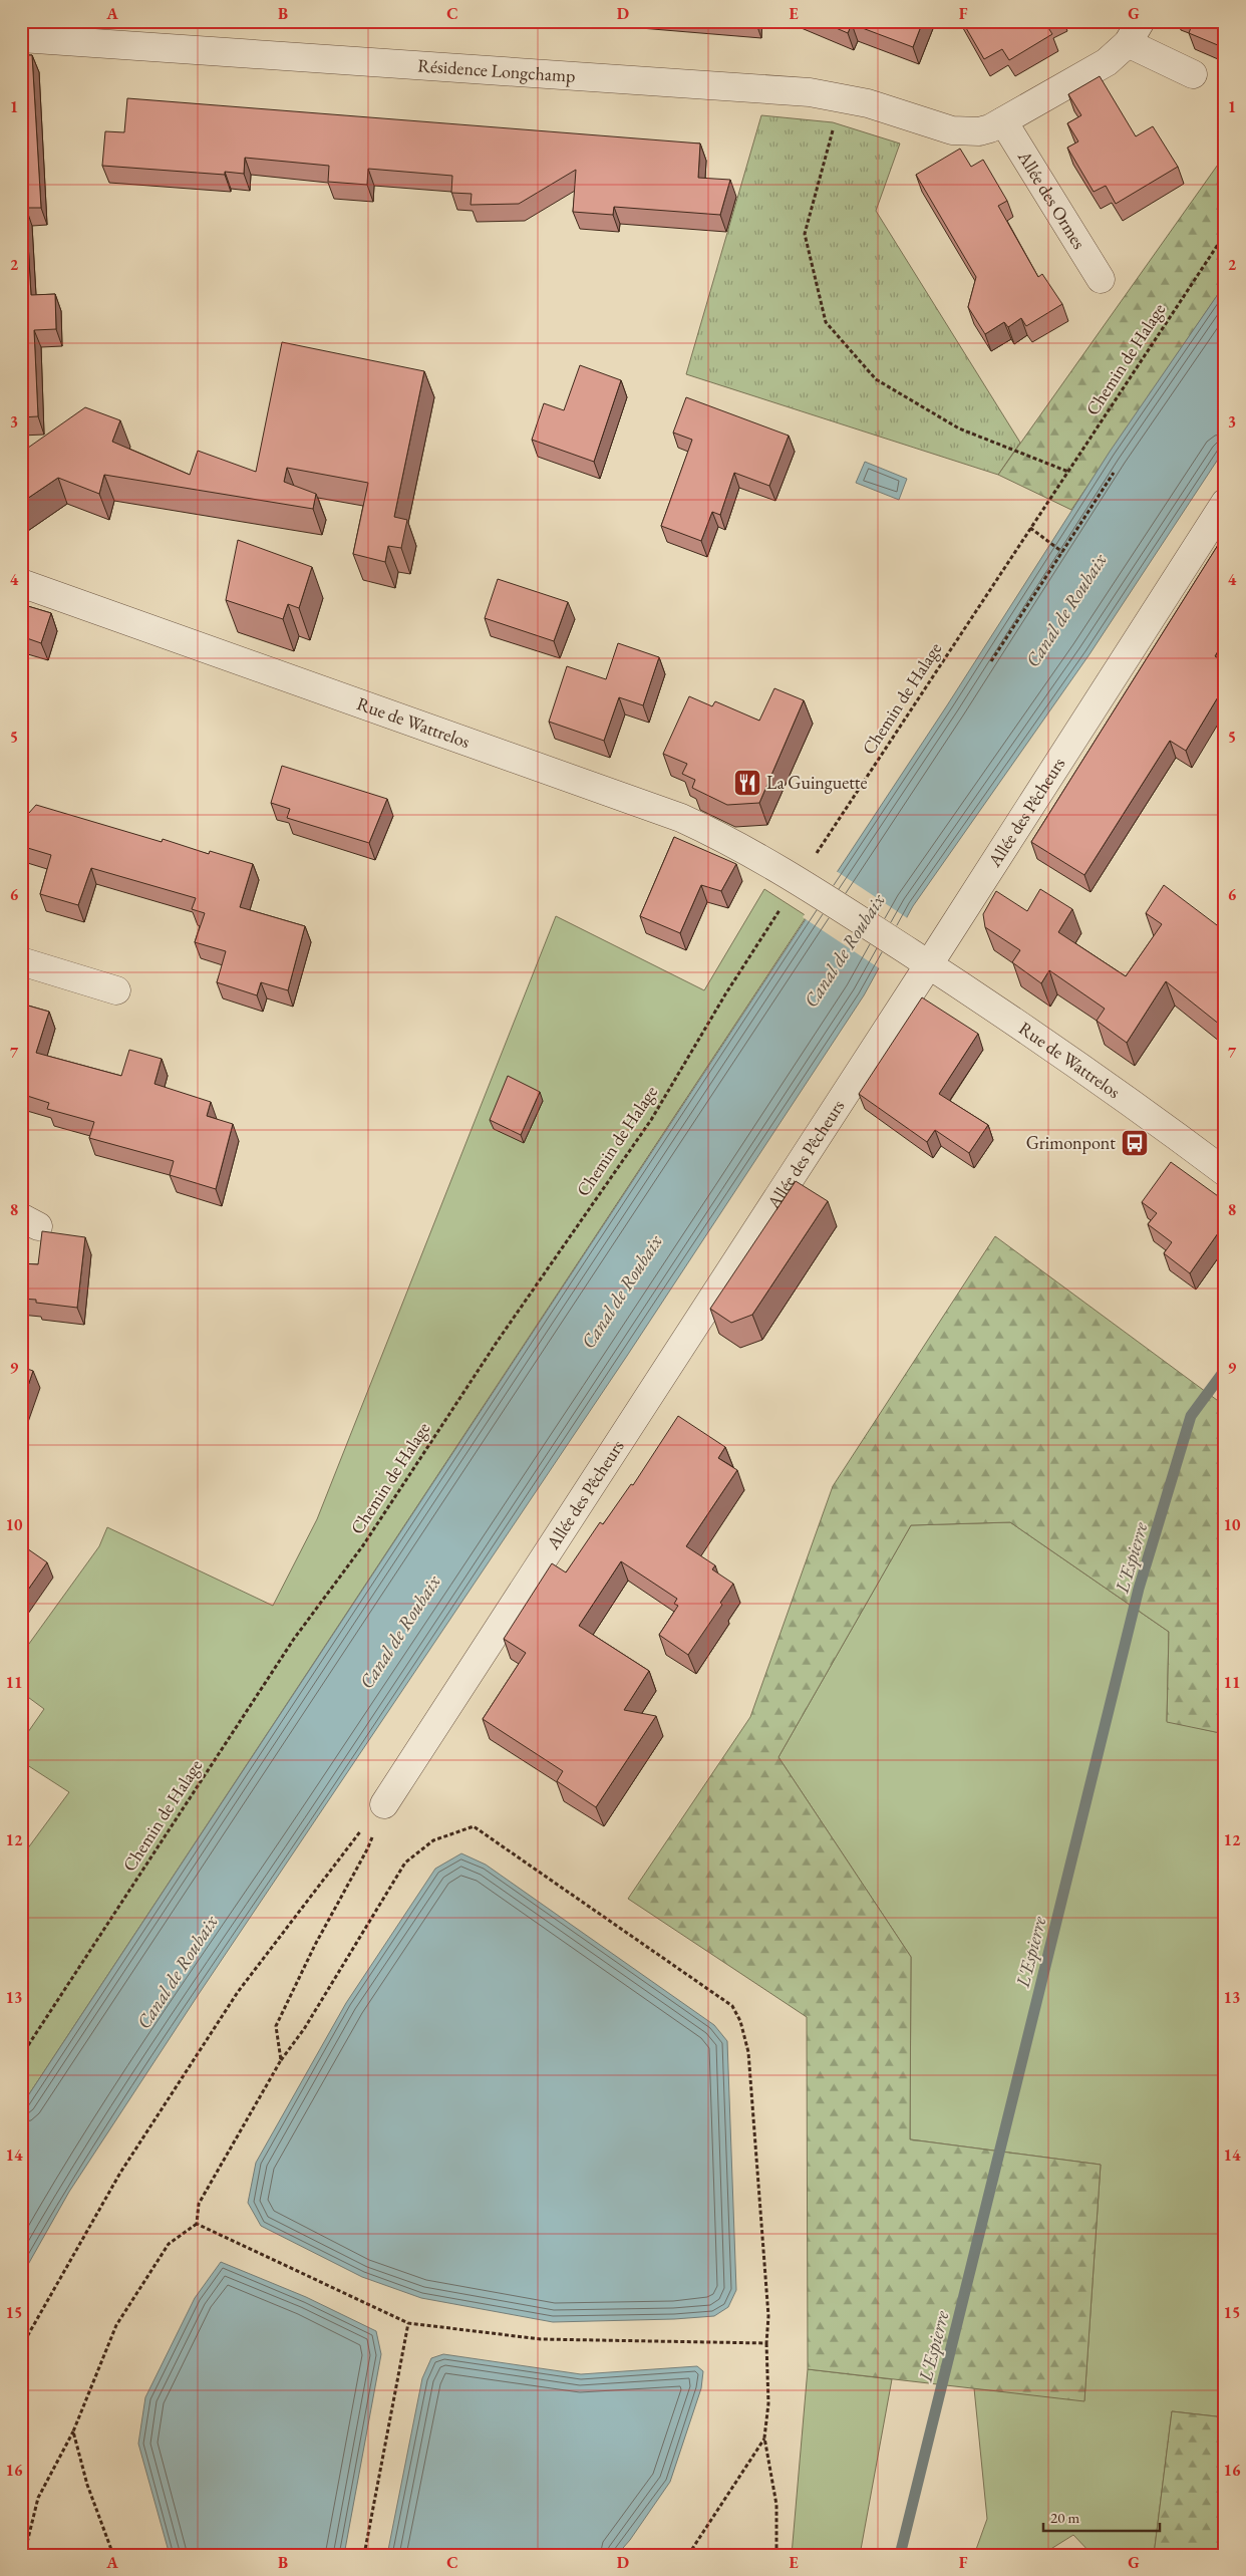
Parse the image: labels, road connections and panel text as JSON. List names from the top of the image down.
{
  "streets": {
    "street": [
      "Résidence Longchamp",
      "Allée des Ormes",
      "Rue de Wattrelos",
      "Allée des Pêcheurs"
    ],
    "path": ["Chemin de Halage"]
  },
  "crossings": [
    ["Résidence Longchamp", "Allée des Ormes"],
    ["Chemin de Halage", "Rue de Wattrelos"],
    ["Rue de Wattrelos", "Allée des Pêcheurs"]
  ],
  "water": ["Canal de Roubaix", "L'Espierre"],
  "places": {
    "restaurant": ["La Guinguette"],
    "bus stop": ["Grimonpont"]
  },
  "scale_bar": "20 m",
  "grid": {
    "columns": [
      "A",
      "B",
      "C",
      "D",
      "E",
      "F",
      "G"
    ],
    "rows": [
      "1",
      "2",
      "3",
      "4",
      "5",
      "6",
      "7",
      "8",
      "9",
      "10",
      "11",
      "12",
      "13",
      "14",
      "15",
      "16"
    ]
  }
}
